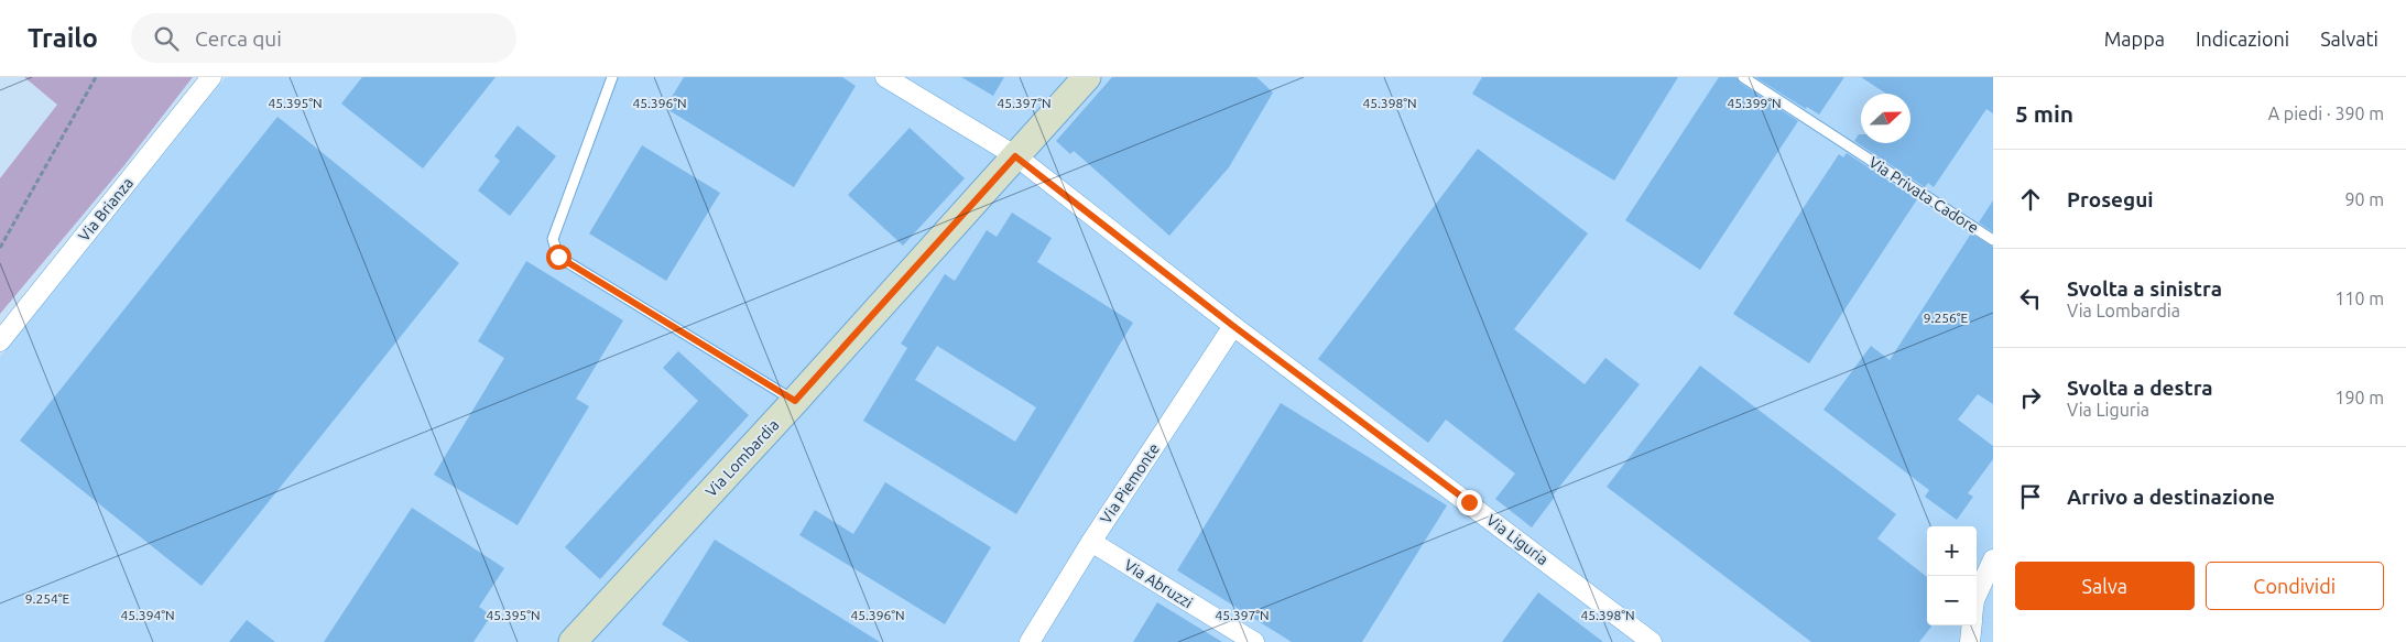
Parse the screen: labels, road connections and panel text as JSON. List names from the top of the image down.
{
  "streets": {
    "street": [
      "Via Brianza",
      "Via Lombardia",
      "Via Piemonte",
      "Via Liguria",
      "Via Abruzzi"
    ],
    "lane": ["Via Privata Cadore"]
  },
  "crossings": [
    ["Via Lombardia", "Via Liguria"],
    ["Via Piemonte", "Via Liguria"],
    ["Via Piemonte", "Via Abruzzi"]
  ],
  "north": "right",
  "page": {
    "header": "Trailo",
    "search": "Cerca qui",
    "nav": ["Mappa", "Indicazioni", "Salvati"],
    "heading": ["5 min", "A piedi · 390 m"],
    "list": [
      ["Prosegui", "90 m"],
      ["Svolta a sinistra", "Via Lombardia", "110 m"],
      ["Svolta a destra", "Via Liguria", "190 m"],
      "Arrivo a destinazione"
    ],
    "map_buttons": ["+", "−"],
    "buttons": ["Salva", "Condividi"]
  },
  "coordinates": [
    "45.396°N",
    "45.397°N",
    "45.399°N",
    "45.395°N",
    "45.398°N",
    "9.256°E",
    "9.254°E",
    "45.394°N"
  ]
}
